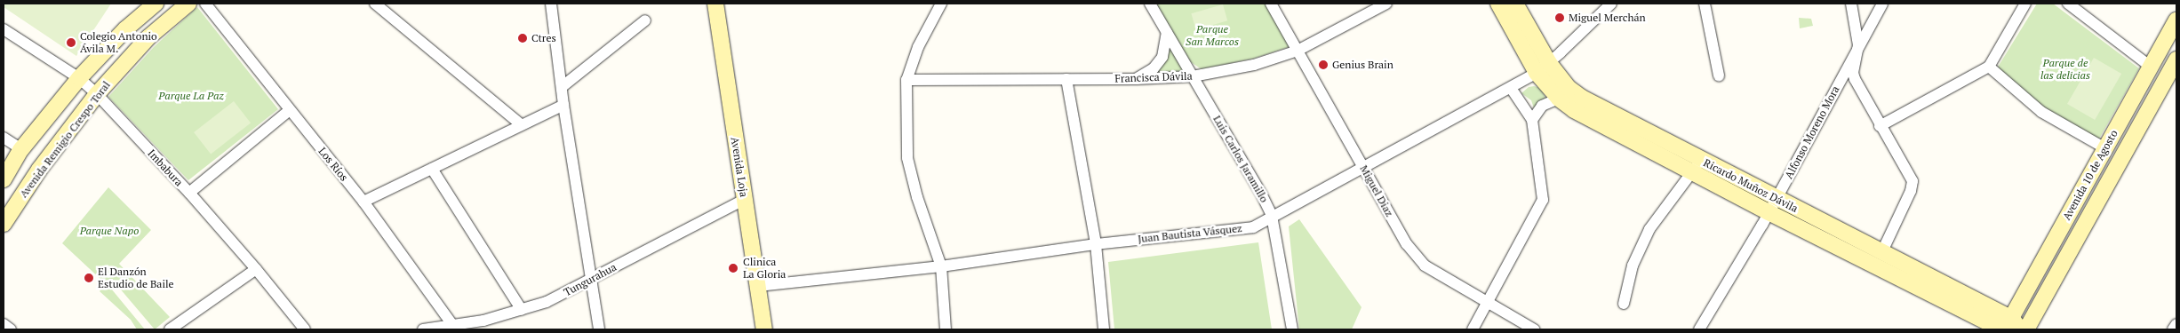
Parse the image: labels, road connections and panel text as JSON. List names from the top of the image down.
{
  "streets": {
    "main road": [
      "Avenida Remigio Crespo Toral",
      "Avenida Loja",
      "Avenida 10 de Agosto",
      "Ricardo Muñoz Dávila"
    ],
    "street": [
      "Francisca Dávila",
      "Alfonso Moreno Mora",
      "Luis Carlos Jaramillo",
      "Los Ríos",
      "Imbabura",
      "Miguel Diaz",
      "Juan Bautista Vásquez",
      "Tungurahua"
    ]
  },
  "crossings": [
    ["Francisca Dávila", "Luis Carlos Jaramillo"],
    ["Francisca Dávila", "Miguel Diaz"],
    ["Alfonso Moreno Mora", "Ricardo Muñoz Dávila"],
    ["Avenida Remigio Crespo Toral", "Imbabura"],
    ["Luis Carlos Jaramillo", "Juan Bautista Vásquez"],
    ["Los Ríos", "Tungurahua"],
    ["Avenida Loja", "Juan Bautista Vásquez"],
    ["Avenida Loja", "Tungurahua"],
    ["Avenida 10 de Agosto", "Ricardo Muñoz Dávila"],
    ["Ricardo Muñoz Dávila", "Juan Bautista Vásquez"],
    ["Miguel Diaz", "Juan Bautista Vásquez"]
  ],
  "parks": [
    "Parque San Marcos",
    "Parque de las delicias",
    "Parque La Paz",
    "Parque Napo"
  ],
  "places": [
    "Miguel Merchán",
    "Ctres",
    "Colegio Antonio Ávila M.",
    "Genius Brain",
    "Clinica La Gloria",
    "El Danzón Estudio de Baile"
  ]
}
